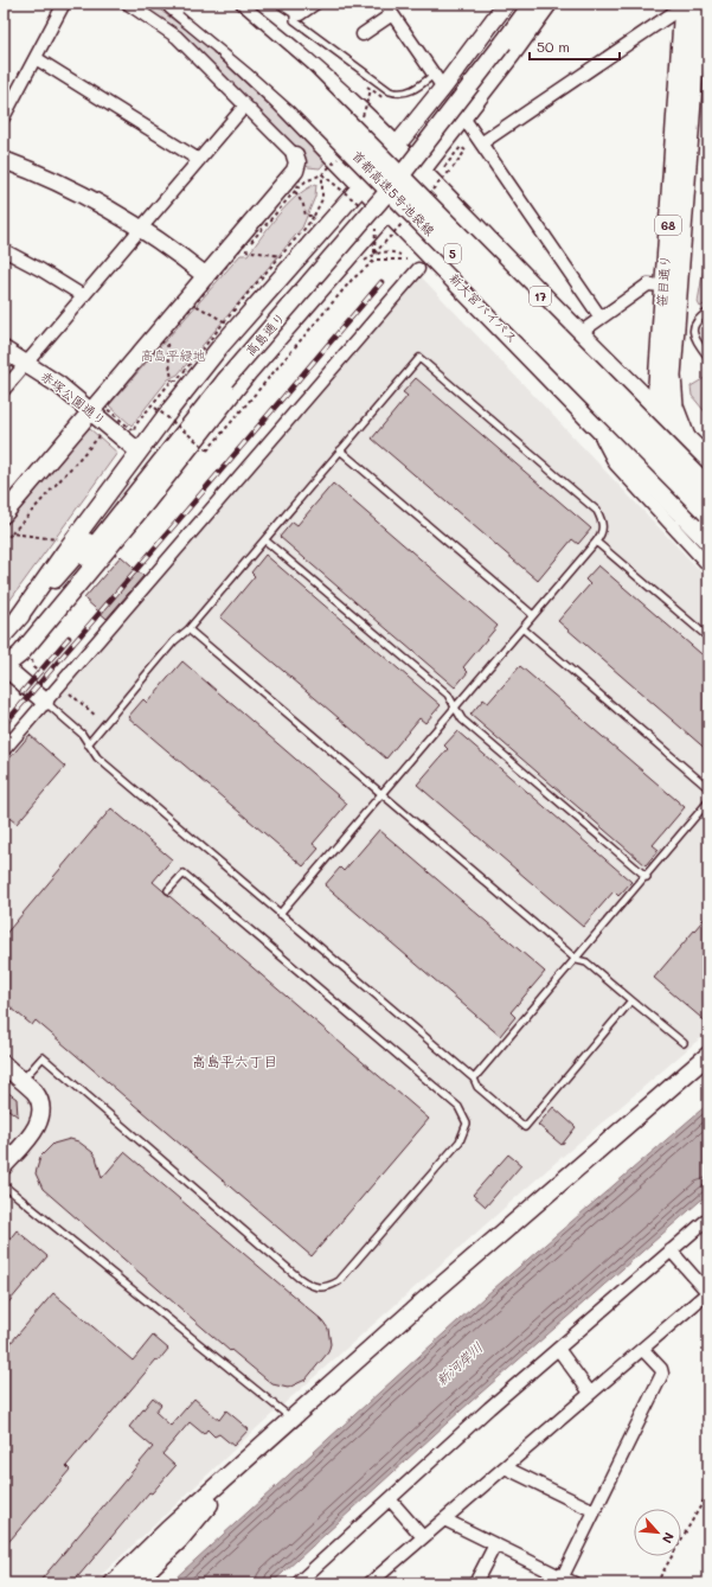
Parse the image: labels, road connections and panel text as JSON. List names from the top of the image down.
{
  "streets": {
    "highway": [
      "首都高速5号池袋線",
      "5",
      "17",
      "新大宮バイパス"
    ],
    "main road": [
      "68",
      "笹目通り",
      "高島通り",
      "赤塚公園通り"
    ]
  },
  "crossings": [
    ["笹目通り", "17"],
    ["笹目通り", "新大宮バイパス"]
  ],
  "districts": ["高島平六丁目"],
  "water": ["新河岸川"],
  "parks": ["高島平緑地"],
  "scale_bar": "50 m",
  "north": "bottom right"
}
